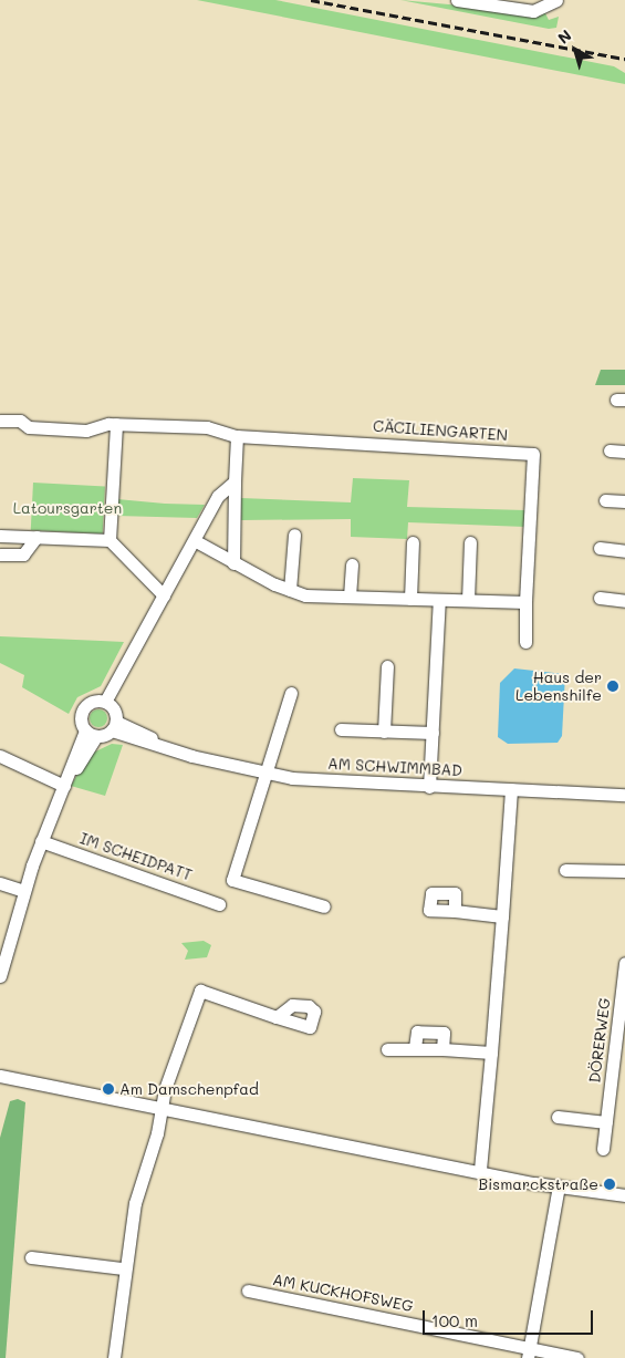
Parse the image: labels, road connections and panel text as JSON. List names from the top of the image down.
{
  "streets": {
    "street": [
      "CÄCILIENGARTEN",
      "AM SCHWIMMBAD",
      "IM SCHEIDPATT",
      "DÖRERWEG",
      "AM KUCKHOFSWEG"
    ]
  },
  "parks": ["Latoursgarten"],
  "places": ["Haus der Lebenshilfe", "Am Damschenpfad", "Bismarckstraße"],
  "scale_bar": "100 m",
  "north": "top left"
}
